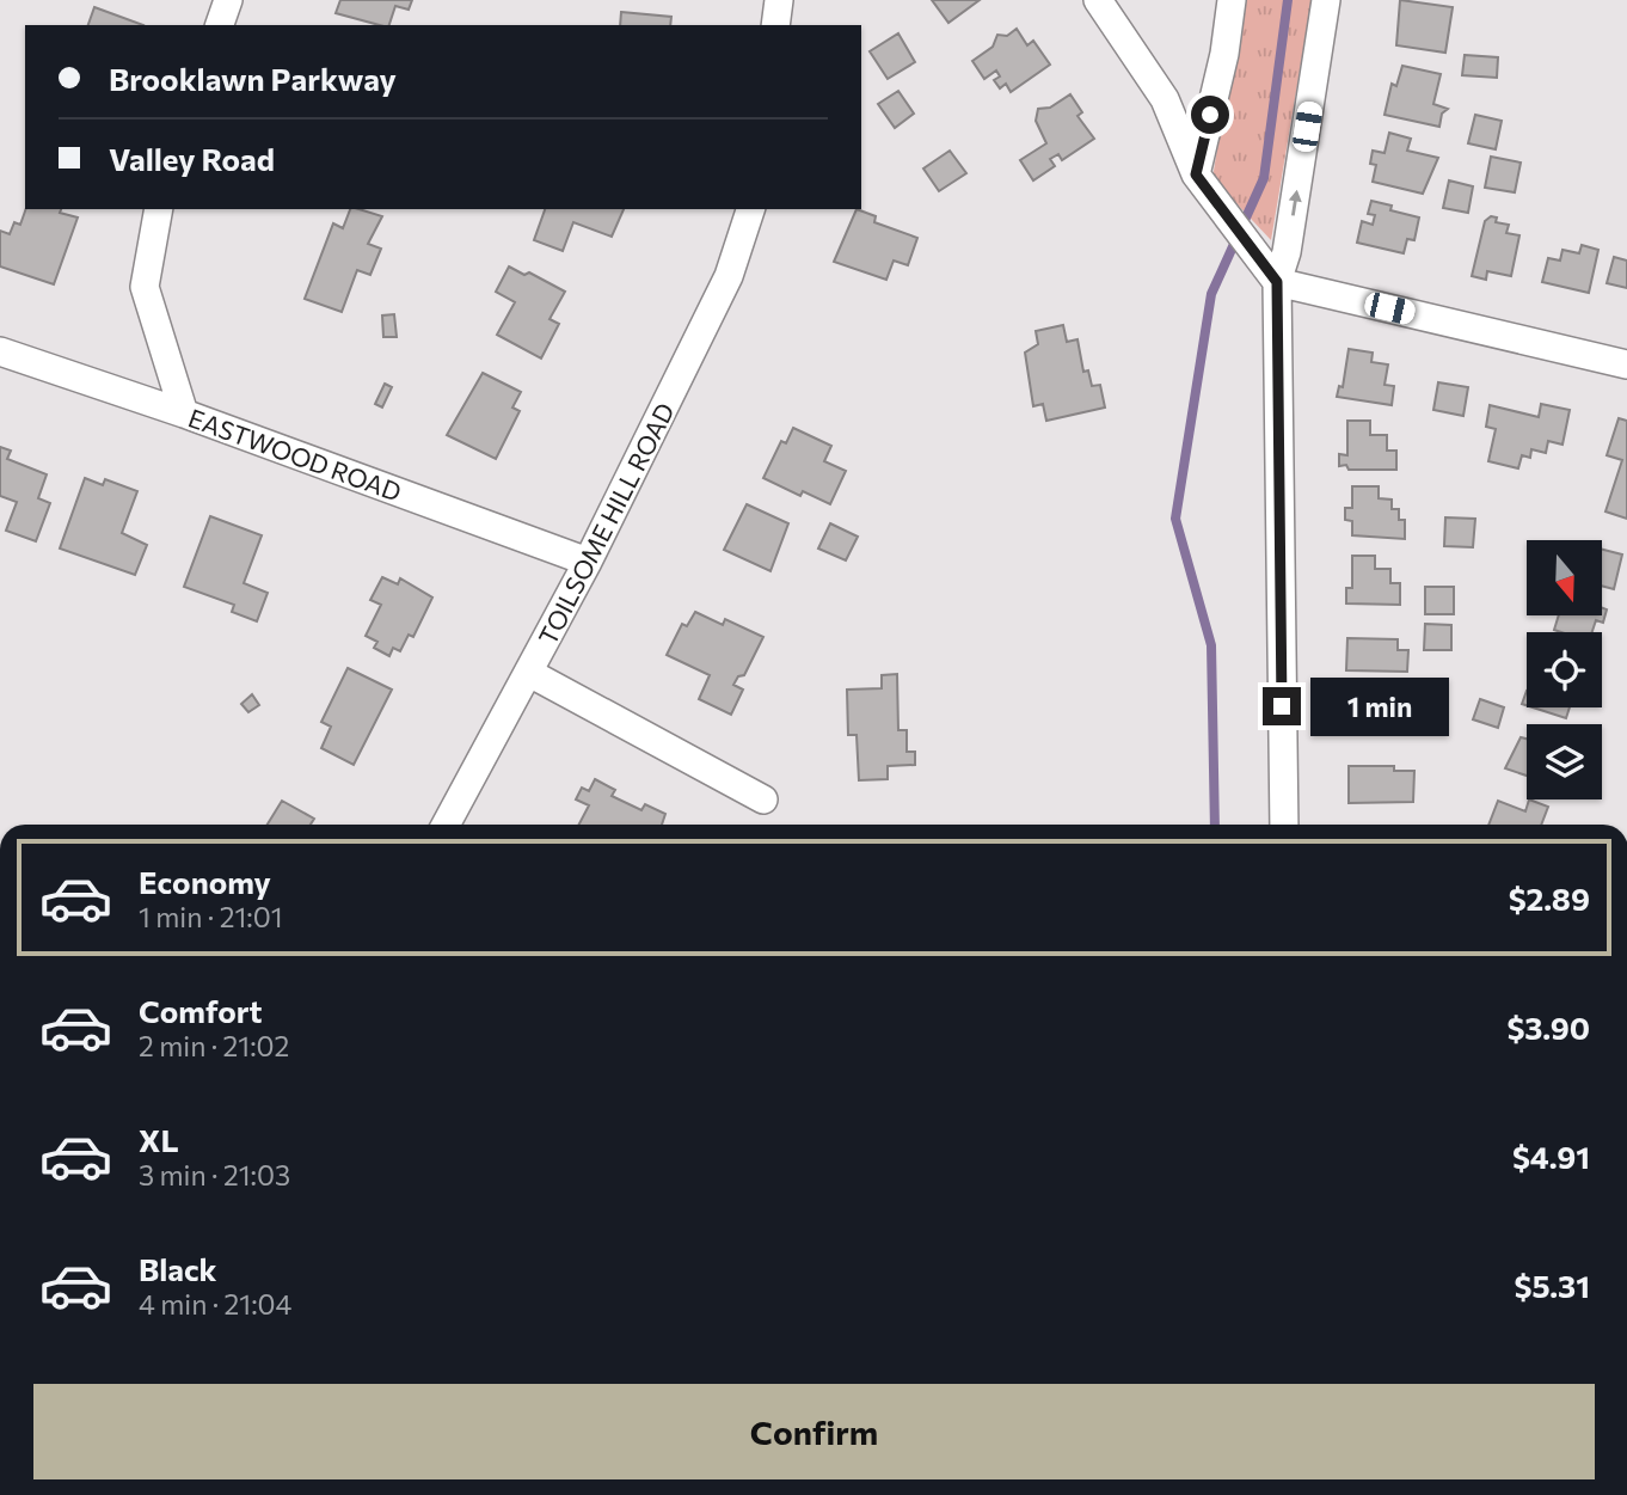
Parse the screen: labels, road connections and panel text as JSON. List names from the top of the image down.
{
  "streets": {
    "street": ["EASTWOOD ROAD", "TOILSOME HILL ROAD"]
  },
  "crossings": [
    ["EASTWOOD ROAD", "TOILSOME HILL ROAD"]
  ],
  "north": "bottom",
  "page": {
    "banner": ["Brooklawn Parkway", "Valley Road"],
    "bubble": "1 min",
    "list": [
      {
        "name": "Economy",
        "note": "1 min · 21:01",
        "value": "$2.89"
      },
      {
        "name": "Comfort",
        "note": "2 min · 21:02",
        "value": "$3.90"
      },
      {
        "name": "XL",
        "note": "3 min · 21:03",
        "value": "$4.91"
      },
      {
        "name": "Black",
        "note": "4 min · 21:04",
        "value": "$5.31"
      }
    ],
    "buttons": "Confirm"
  }
}
